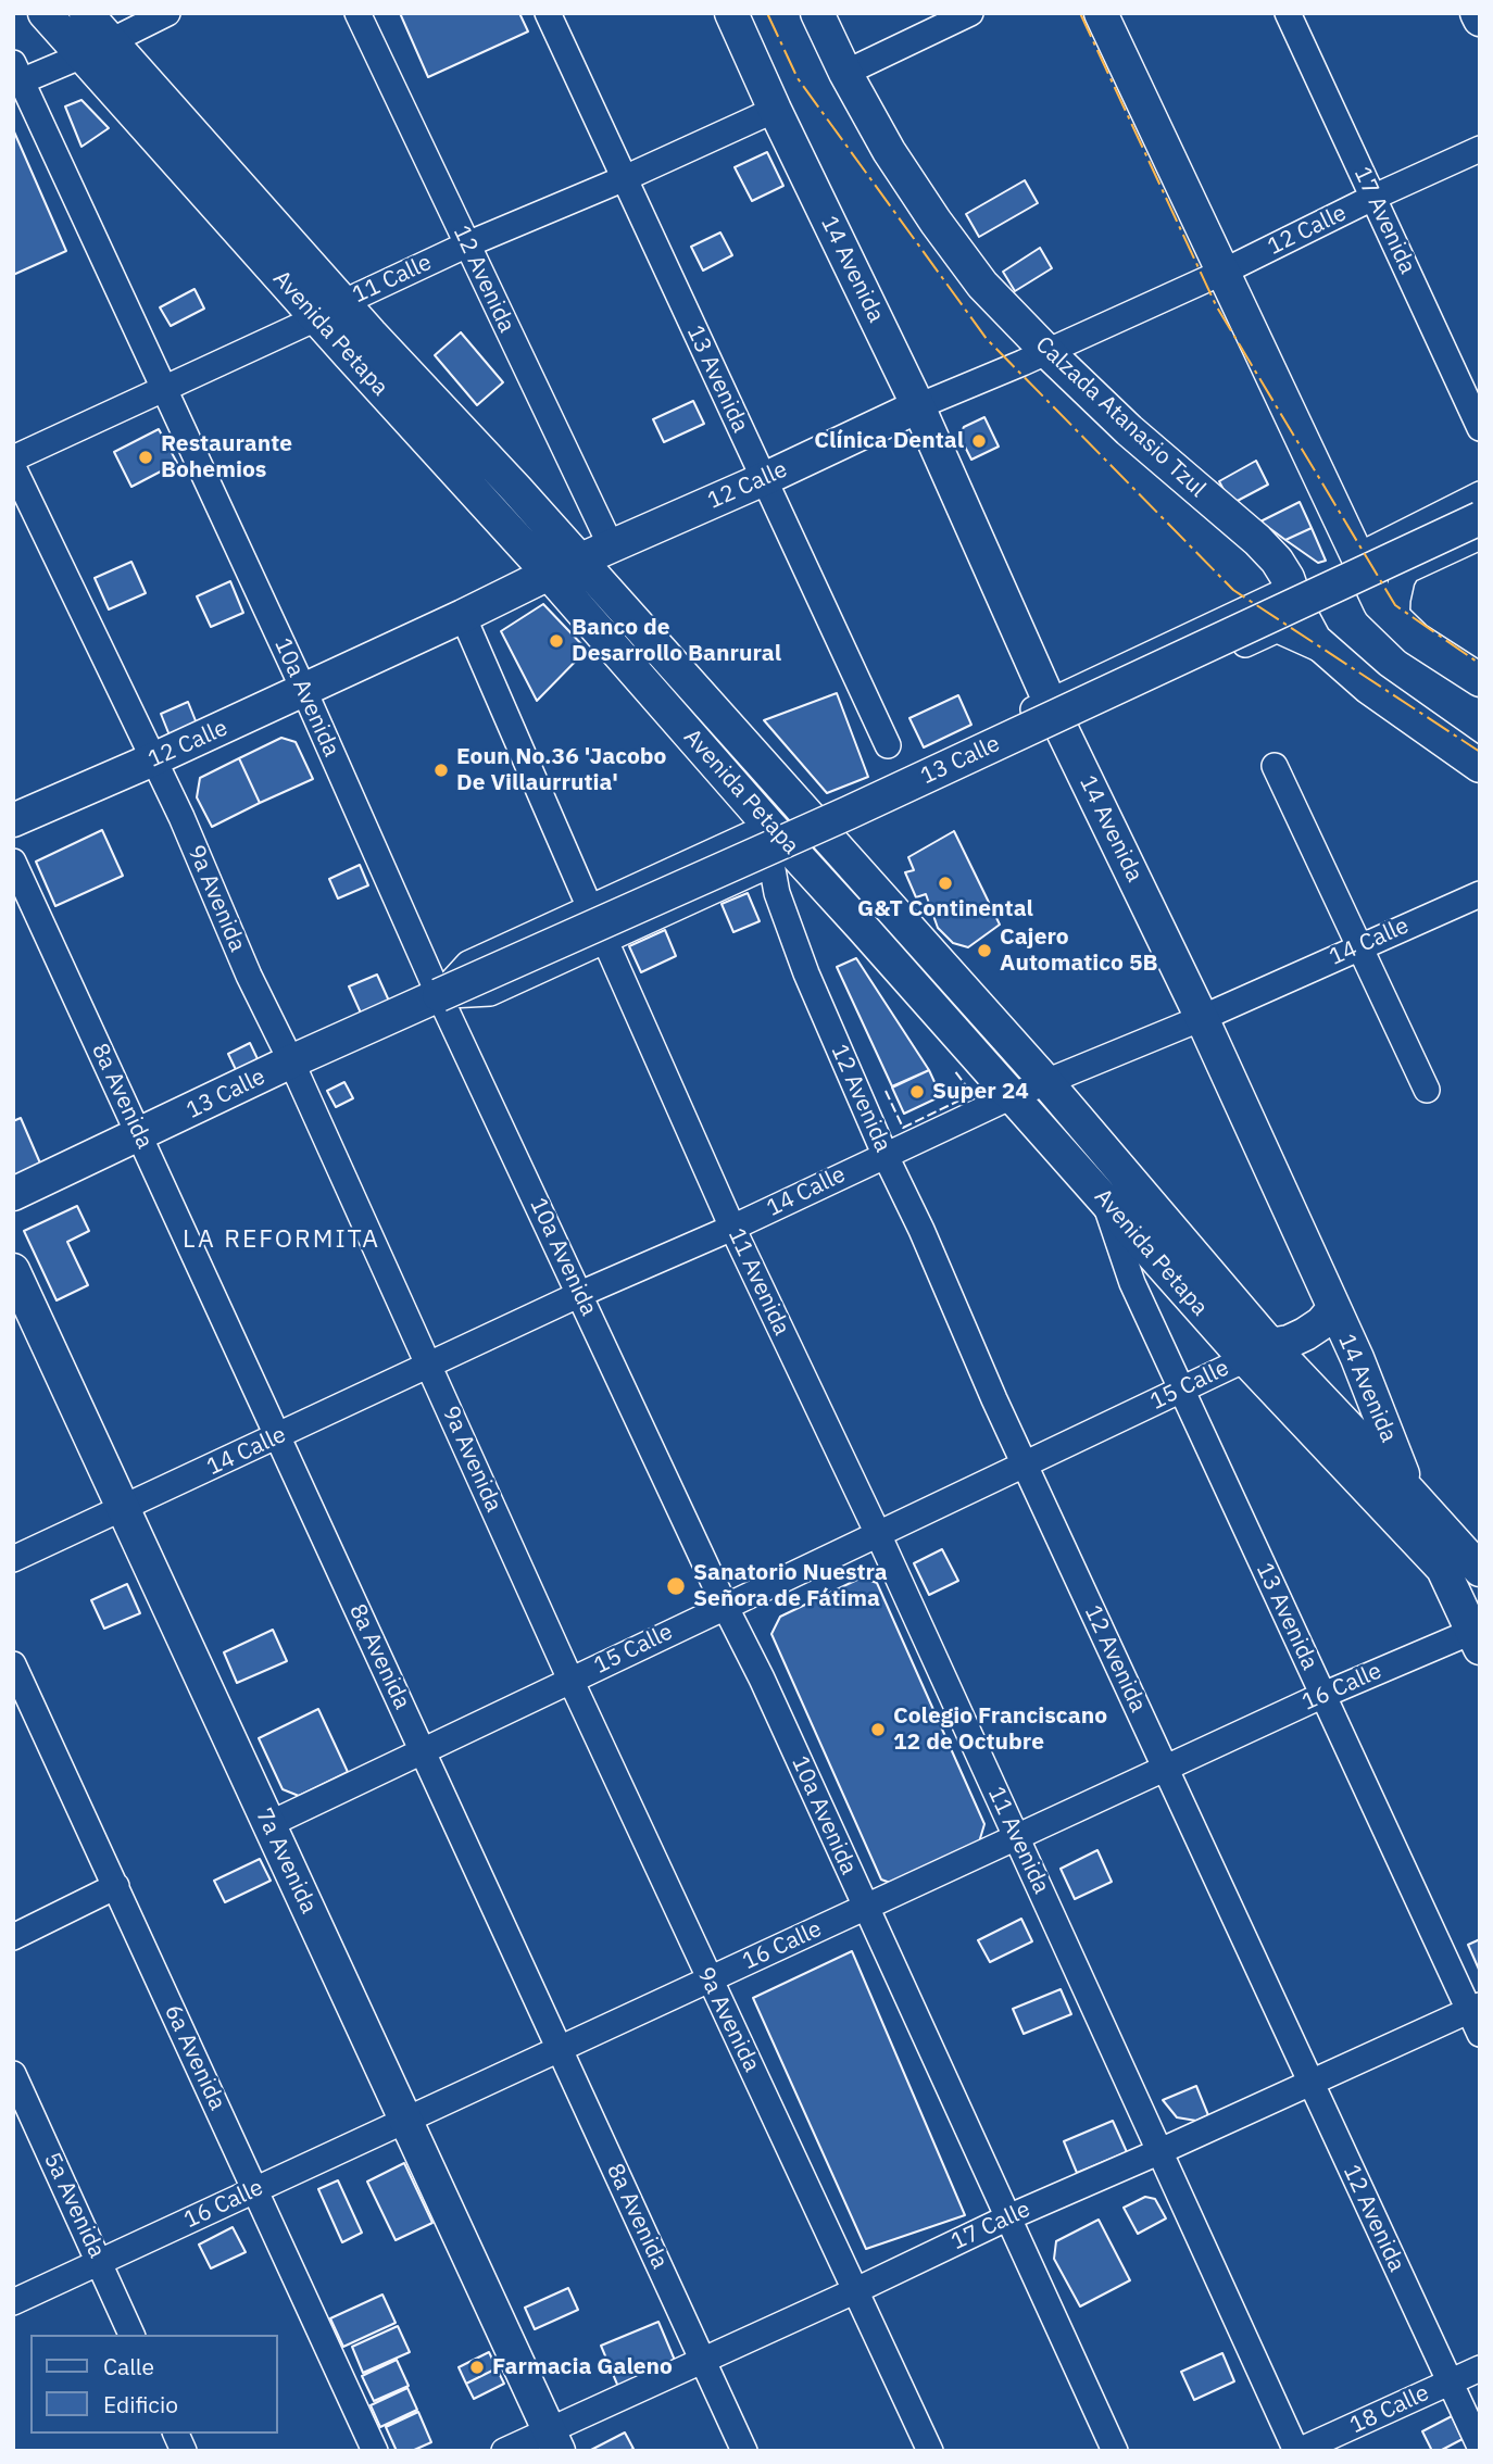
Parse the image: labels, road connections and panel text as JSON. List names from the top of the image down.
{
  "streets": {
    "main road": [
      "12 Calle",
      "14 Avenida",
      "Avenida Petapa",
      "Calzada Atanasio Tzul",
      "13 Calle",
      "7a Avenida"
    ],
    "street": [
      "17 Avenida",
      "11 Calle",
      "12 Avenida",
      "13 Avenida",
      "10a Avenida",
      "9a Avenida",
      "14 Calle",
      "8a Avenida",
      "11 Avenida",
      "15 Calle",
      "16 Calle",
      "6a Avenida",
      "5a Avenida",
      "17 Calle",
      "18 Calle"
    ]
  },
  "crossings": [
    ["17 Avenida", "12 Calle"],
    ["12 Calle", "14 Avenida"],
    ["12 Calle", "12 Avenida"],
    ["12 Calle", "Avenida Petapa"],
    ["12 Calle", "13 Avenida"],
    ["12 Calle", "Calzada Atanasio Tzul"],
    ["12 Calle", "10a Avenida"],
    ["12 Calle", "9a Avenida"],
    ["14 Avenida", "11 Calle"],
    ["14 Avenida", "Avenida Petapa"],
    ["14 Avenida", "13 Calle"],
    ["14 Avenida", "14 Calle"],
    ["14 Avenida", "16 Calle"],
    ["11 Calle", "12 Avenida"],
    ["11 Calle", "Avenida Petapa"],
    ["11 Calle", "13 Avenida"],
    ["11 Calle", "10a Avenida"],
    ["12 Avenida", "Avenida Petapa"],
    ["12 Avenida", "13 Calle"],
    ["12 Avenida", "14 Calle"],
    ["12 Avenida", "15 Calle"],
    ["12 Avenida", "16 Calle"],
    ["12 Avenida", "17 Calle"],
    ["12 Avenida", "18 Calle"],
    ["Avenida Petapa", "13 Avenida"],
    ["Avenida Petapa", "13 Calle"],
    ["Avenida Petapa", "14 Calle"],
    ["Avenida Petapa", "15 Calle"],
    ["13 Avenida", "15 Calle"],
    ["13 Avenida", "16 Calle"],
    ["13 Avenida", "17 Calle"],
    ["Calzada Atanasio Tzul", "13 Calle"],
    ["10a Avenida", "13 Calle"],
    ["10a Avenida", "14 Calle"],
    ["10a Avenida", "15 Calle"],
    ["10a Avenida", "16 Calle"],
    ["10a Avenida", "17 Calle"],
    ["13 Calle", "9a Avenida"],
    ["13 Calle", "8a Avenida"],
    ["13 Calle", "11 Avenida"],
    ["9a Avenida", "14 Calle"],
    ["9a Avenida", "15 Calle"],
    ["9a Avenida", "16 Calle"],
    ["9a Avenida", "17 Calle"],
    ["14 Calle", "8a Avenida"],
    ["14 Calle", "11 Avenida"],
    ["14 Calle", "7a Avenida"],
    ["8a Avenida", "15 Calle"],
    ["8a Avenida", "16 Calle"],
    ["8a Avenida", "17 Calle"],
    ["11 Avenida", "15 Calle"],
    ["11 Avenida", "16 Calle"],
    ["11 Avenida", "17 Calle"],
    ["11 Avenida", "18 Calle"],
    ["15 Calle", "7a Avenida"],
    ["16 Calle", "7a Avenida"],
    ["16 Calle", "6a Avenida"],
    ["16 Calle", "5a Avenida"],
    ["7a Avenida", "17 Calle"]
  ],
  "districts": ["LA REFORMITA"],
  "places": [
    "Clínica Dental",
    "Restaurante Bohemios",
    "Banco de Desarrollo Banrural",
    "Eoun No.36 'Jacobo De Villaurrutia'",
    "G&T Continental",
    "Cajero Automatico 5B",
    "Super 24",
    "Sanatorio Nuestra Señora de Fátima",
    "Colegio Franciscano 12 de Octubre",
    "Farmacia Galeno"
  ],
  "legend": ["Calle", "Edificio"]
}
